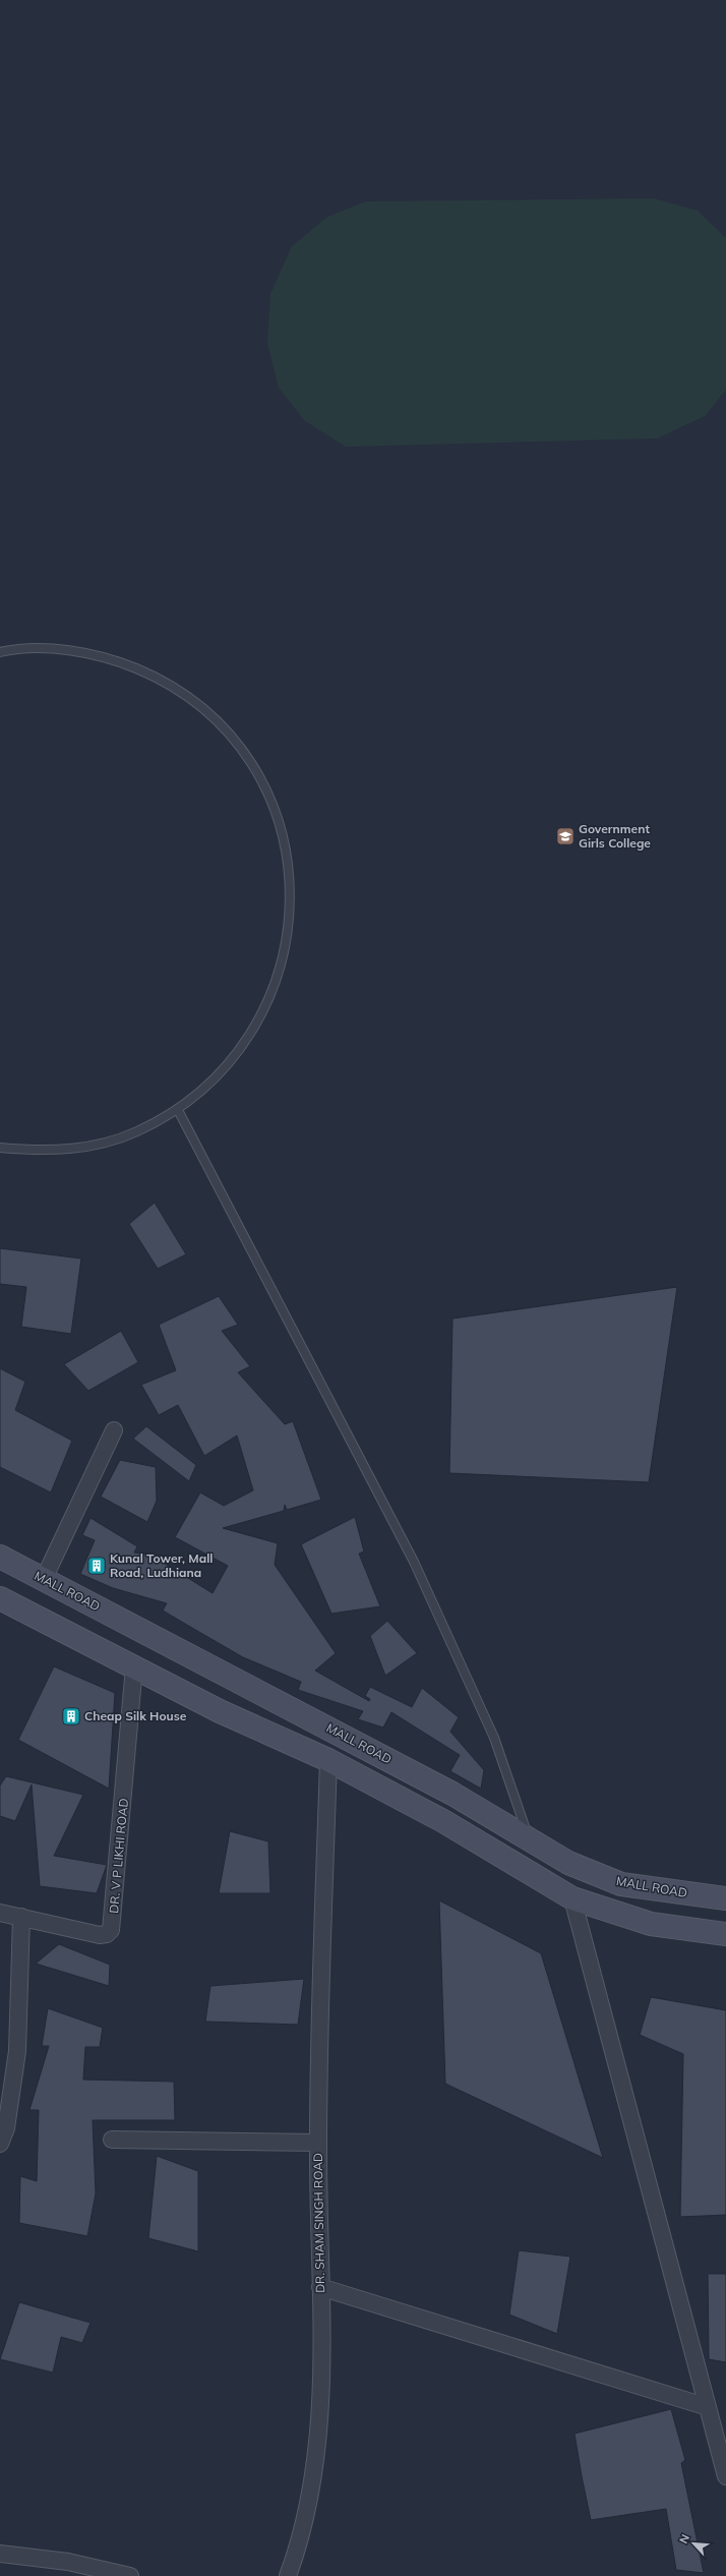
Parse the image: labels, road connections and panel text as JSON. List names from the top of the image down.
{
  "streets": {
    "main road": ["MALL ROAD"],
    "street": ["DR. V P LIKHI ROAD", "DR. SHAM SINGH ROAD"]
  },
  "places": {
    "school or university": ["Government Girls College"],
    "building": ["Kunal Tower, Mall Road, Ludhiana", "Cheap Silk House"]
  },
  "north": "top left"
}
